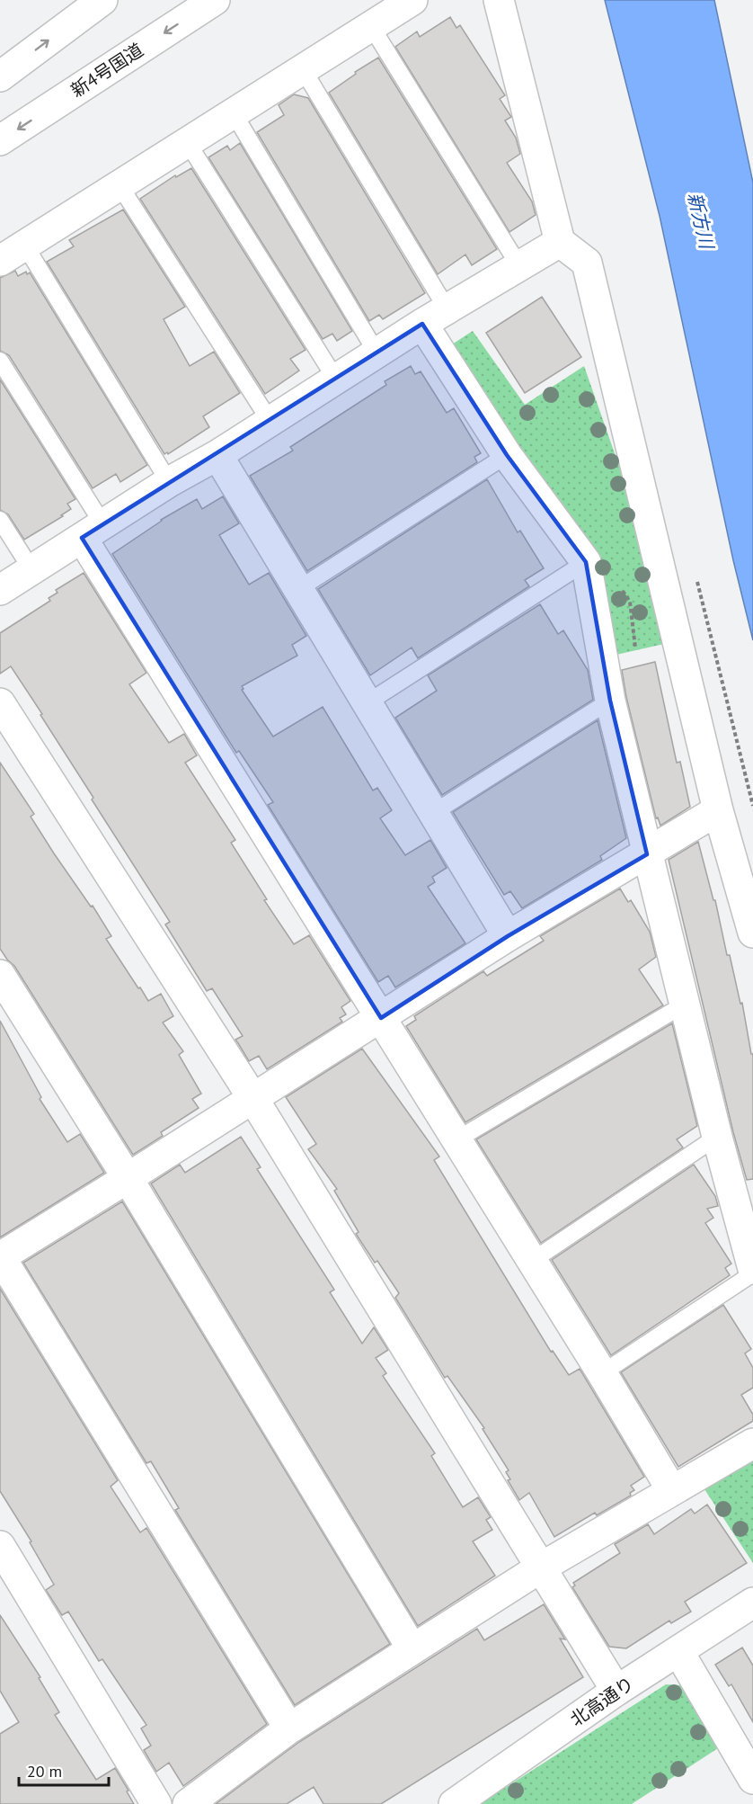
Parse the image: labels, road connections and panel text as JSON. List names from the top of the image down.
{
  "streets": {
    "main road": ["新4号国道", "北高通り"]
  },
  "water": ["新方川"],
  "scale_bar": "20 m"
}
